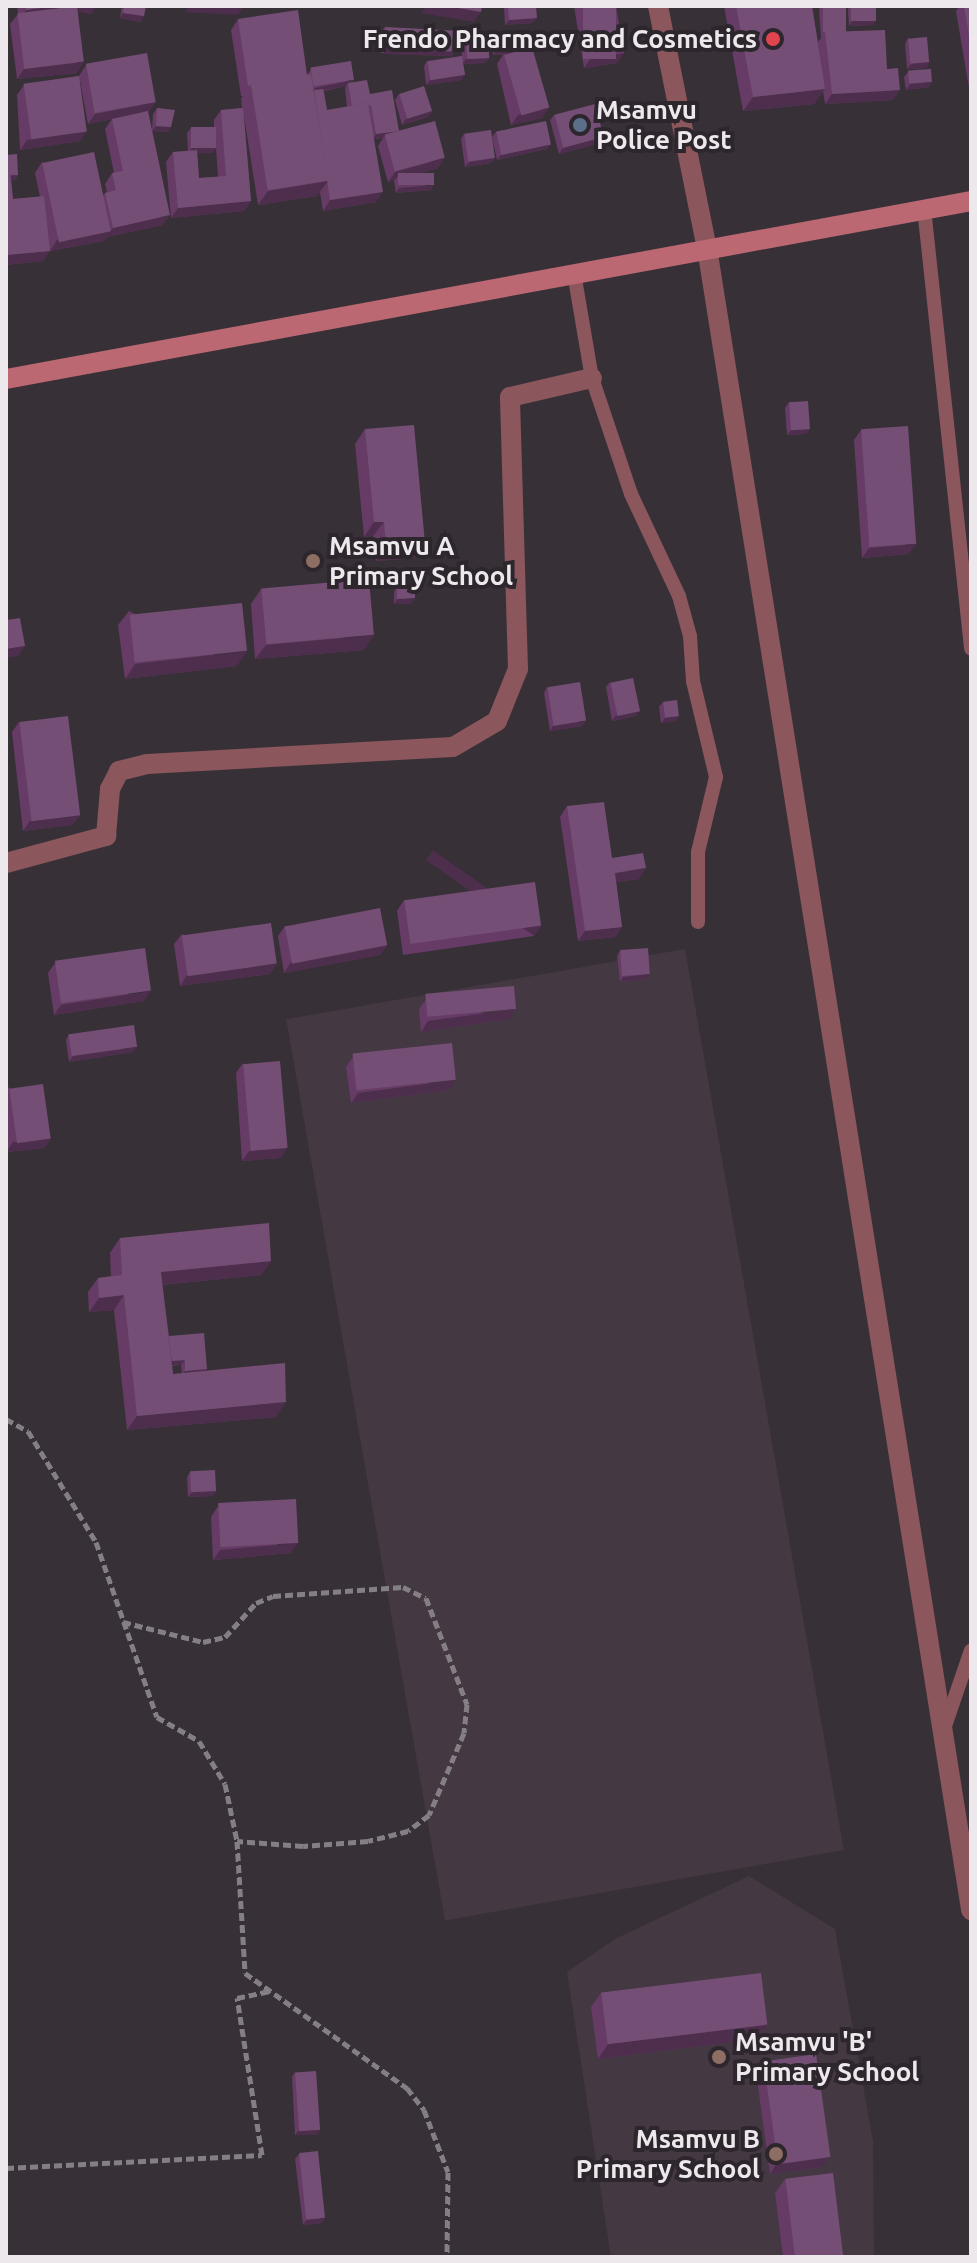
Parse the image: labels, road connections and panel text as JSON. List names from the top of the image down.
{
  "places": [
    "Frendo Pharmacy and Cosmetics",
    "Msamvu Police Post",
    "Msamvu A Primary School",
    "Msamvu 'B' Primary School",
    "Msamvu B Primary School"
  ]
}
